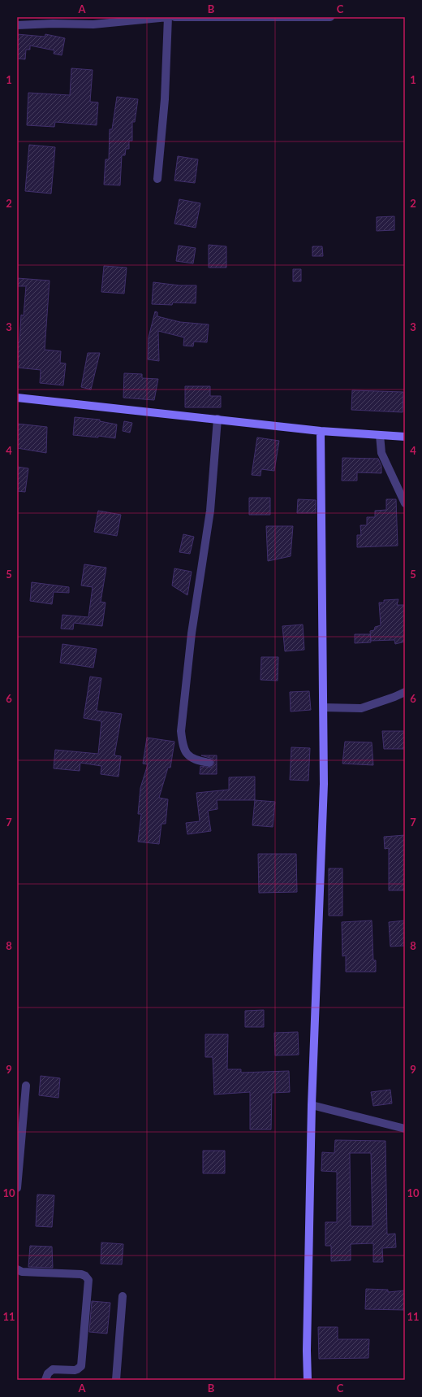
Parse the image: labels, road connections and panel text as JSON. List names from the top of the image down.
{
  "grid": {
    "columns": ["A", "B", "C"],
    "rows": [
      "1",
      "2",
      "3",
      "4",
      "5",
      "6",
      "7",
      "8",
      "9",
      "10",
      "11"
    ]
  }
}
